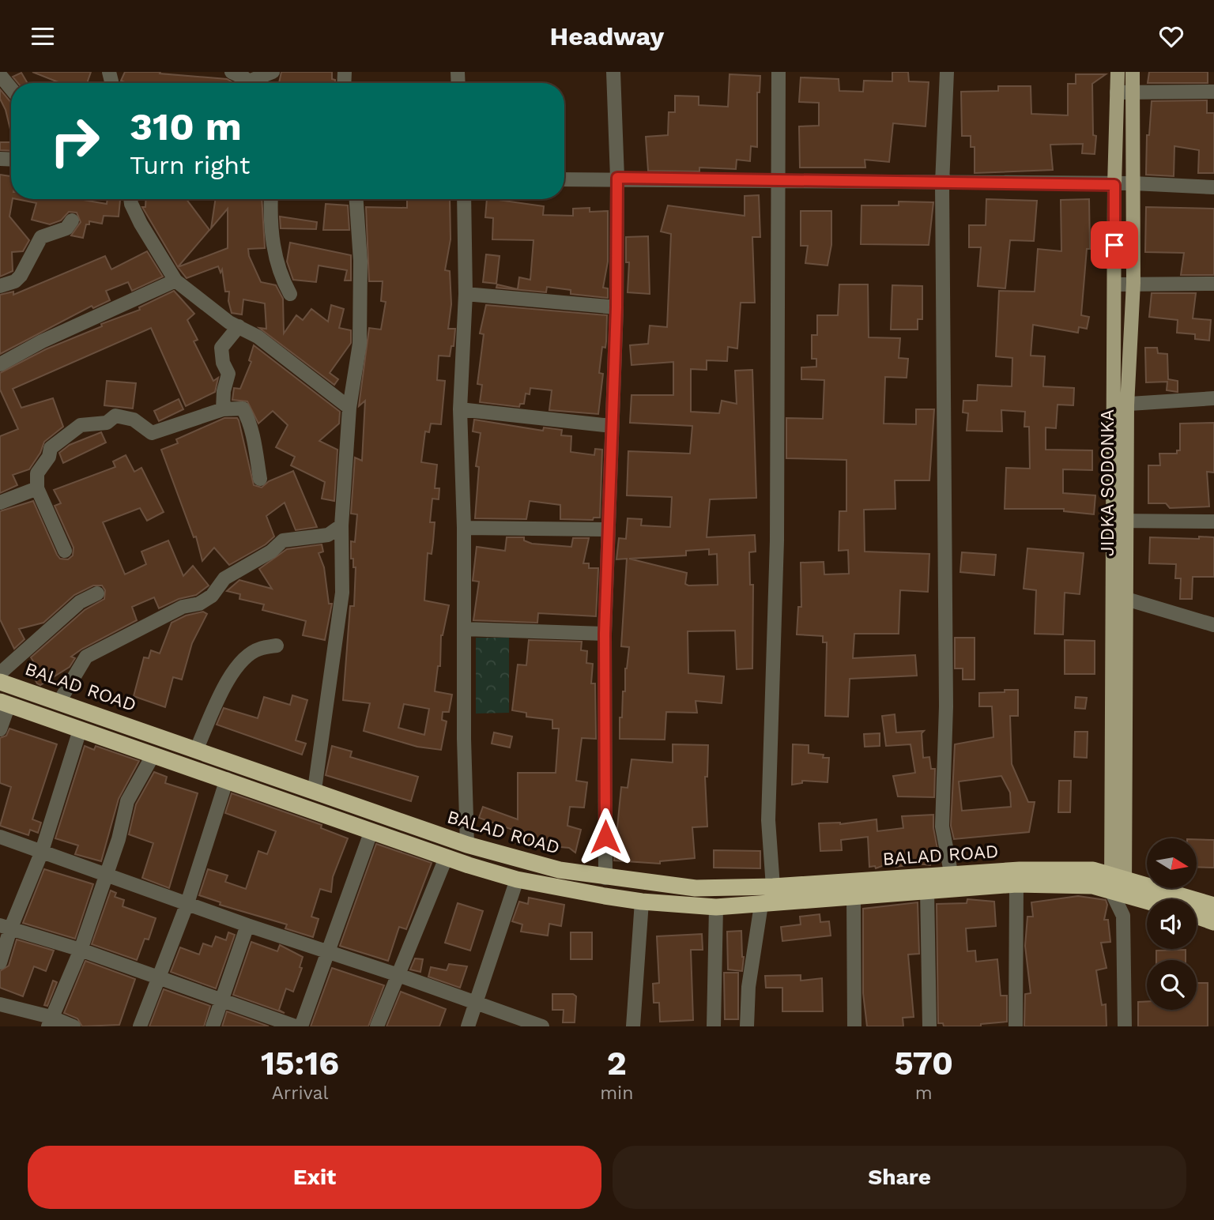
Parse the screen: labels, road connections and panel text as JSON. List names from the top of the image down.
{
  "streets": {
    "highway": ["BALAD ROAD"],
    "main road": ["JIDKA SODONKA"]
  },
  "crossings": [
    ["JIDKA SODONKA", "BALAD ROAD"]
  ],
  "north": "right",
  "page": {
    "header": "Headway",
    "turn": ["310 m", "Turn right"],
    "eta": [
      "15:16",
      "Arrival",
      "2",
      "min",
      "570",
      "m"
    ],
    "buttons": ["Exit", "Share"]
  }
}
